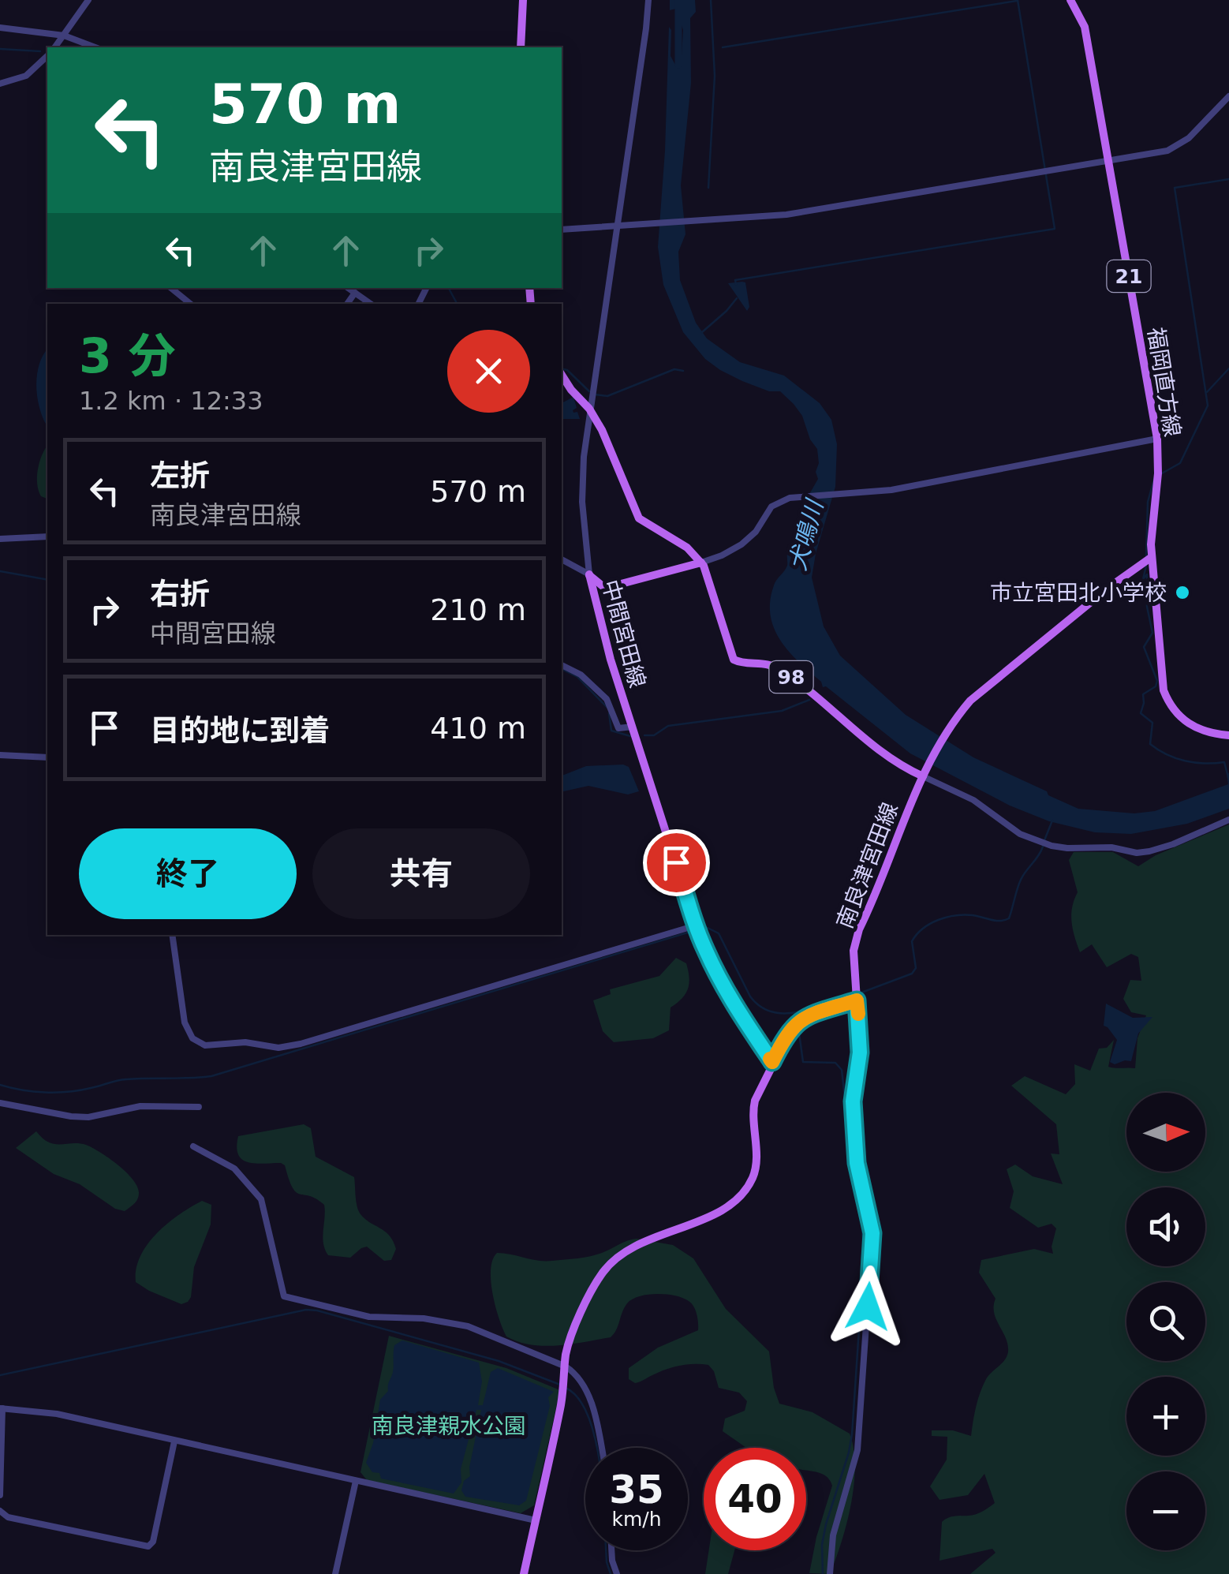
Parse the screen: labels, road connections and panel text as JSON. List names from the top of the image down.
{
  "streets": {
    "main road": [
      "21",
      "福岡直方線",
      "中間宮田線",
      "98",
      "南良津宮田線"
    ]
  },
  "crossings": [
    ["中間宮田線", "98"],
    ["98", "南良津宮田線"]
  ],
  "water": ["犬鳴川"],
  "parks": ["南良津親水公園"],
  "places": ["市立宮田北小学校"],
  "north": "right",
  "page": {
    "turn": ["570 m", "南良津宮田線"],
    "heading": ["3 分", "1.2 km · 12:33"],
    "list": [
      {
        "name": "左折",
        "note": "南良津宮田線",
        "value": "570 m"
      },
      {
        "name": "右折",
        "note": "中間宮田線",
        "value": "210 m"
      },
      {
        "name": "目的地に到着",
        "value": "410 m"
      }
    ],
    "buttons": ["終了", "共有"],
    "map_buttons": ["+", "−"],
    "speed": "35 km/h",
    "limit": "40"
  }
}
